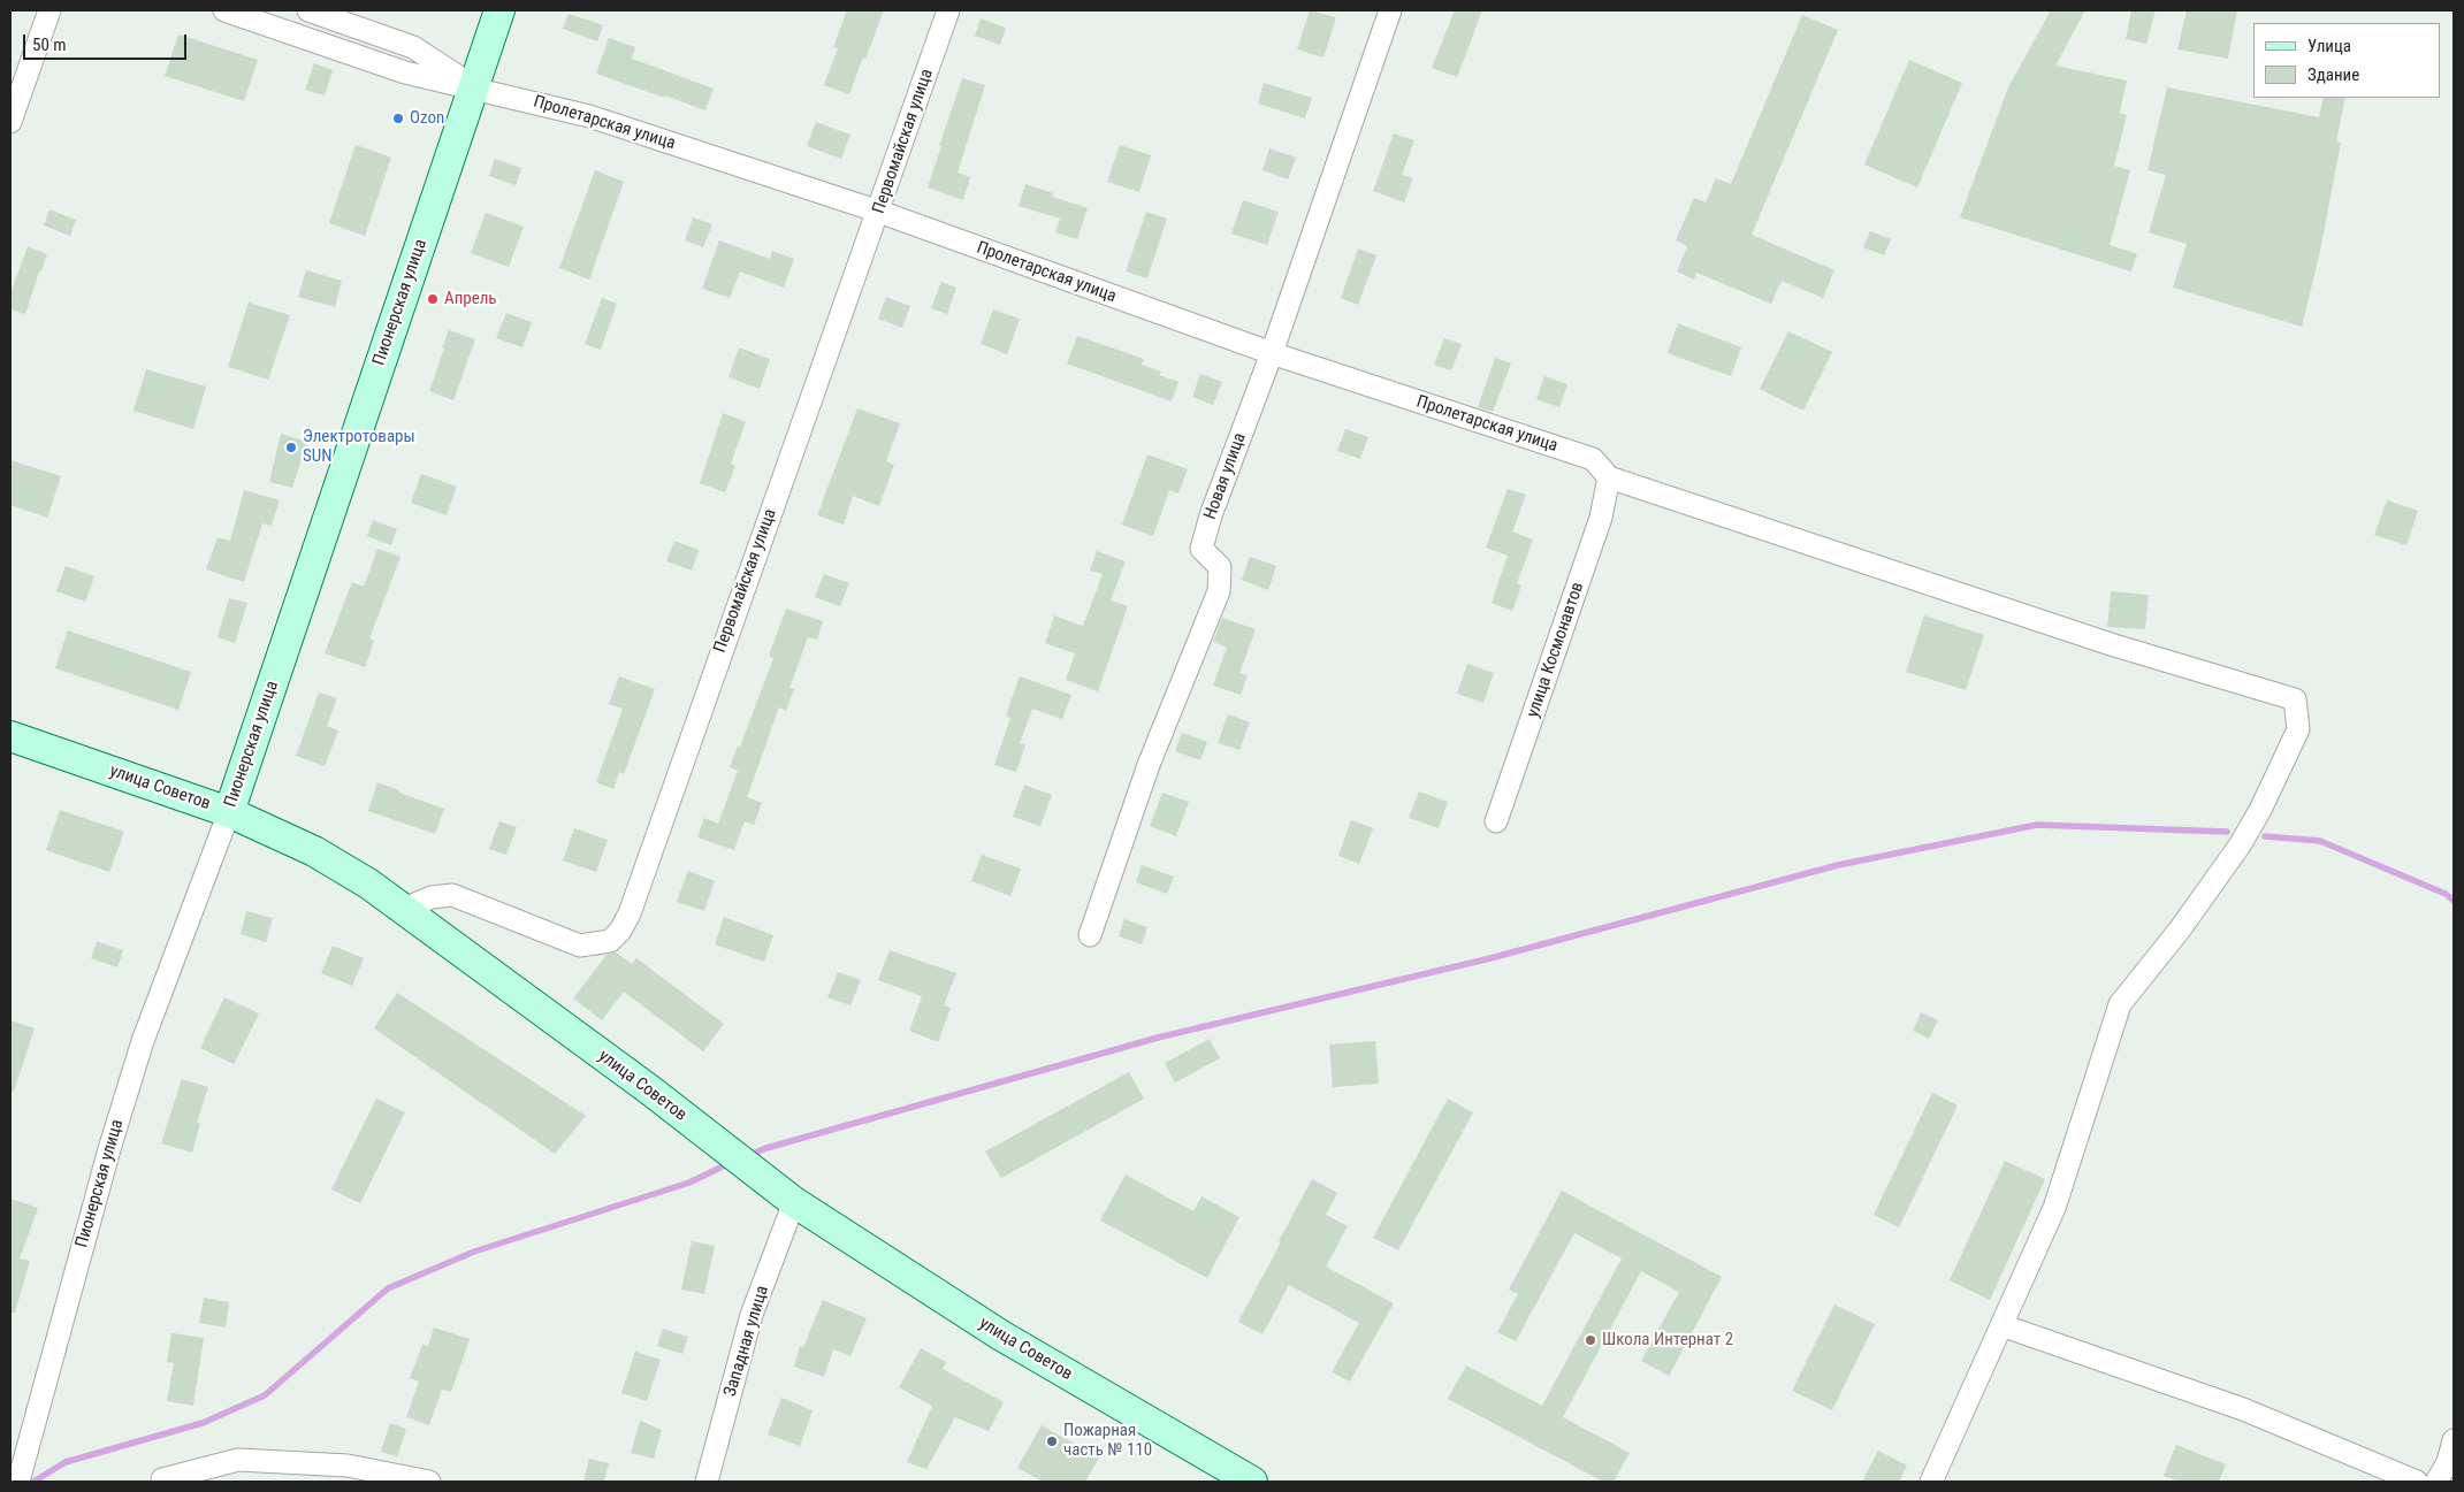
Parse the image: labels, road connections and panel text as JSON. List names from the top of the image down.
{
  "streets": {
    "main road": ["Пионерская улица", "улица Советов"],
    "street": [
      "Пролетарская улица",
      "Первомайская улица",
      "Новая улица",
      "улица Космонавтов",
      "Западная улица"
    ]
  },
  "crossings": [
    ["Пролетарская улица", "Первомайская улица"],
    ["Пролетарская улица", "Пионерская улица"],
    ["Пролетарская улица", "Новая улица"],
    ["Пролетарская улица", "улица Космонавтов"],
    ["Первомайская улица", "улица Советов"],
    ["Пионерская улица", "улица Советов"],
    ["улица Советов", "Западная улица"]
  ],
  "places": [
    "Ozon",
    "Апрель",
    "Электротовары SUN",
    "Школа Интернат 2",
    "Пожарная часть № 110"
  ],
  "legend": ["Улица", "Здание"],
  "scale_bar": "50 m"
}
